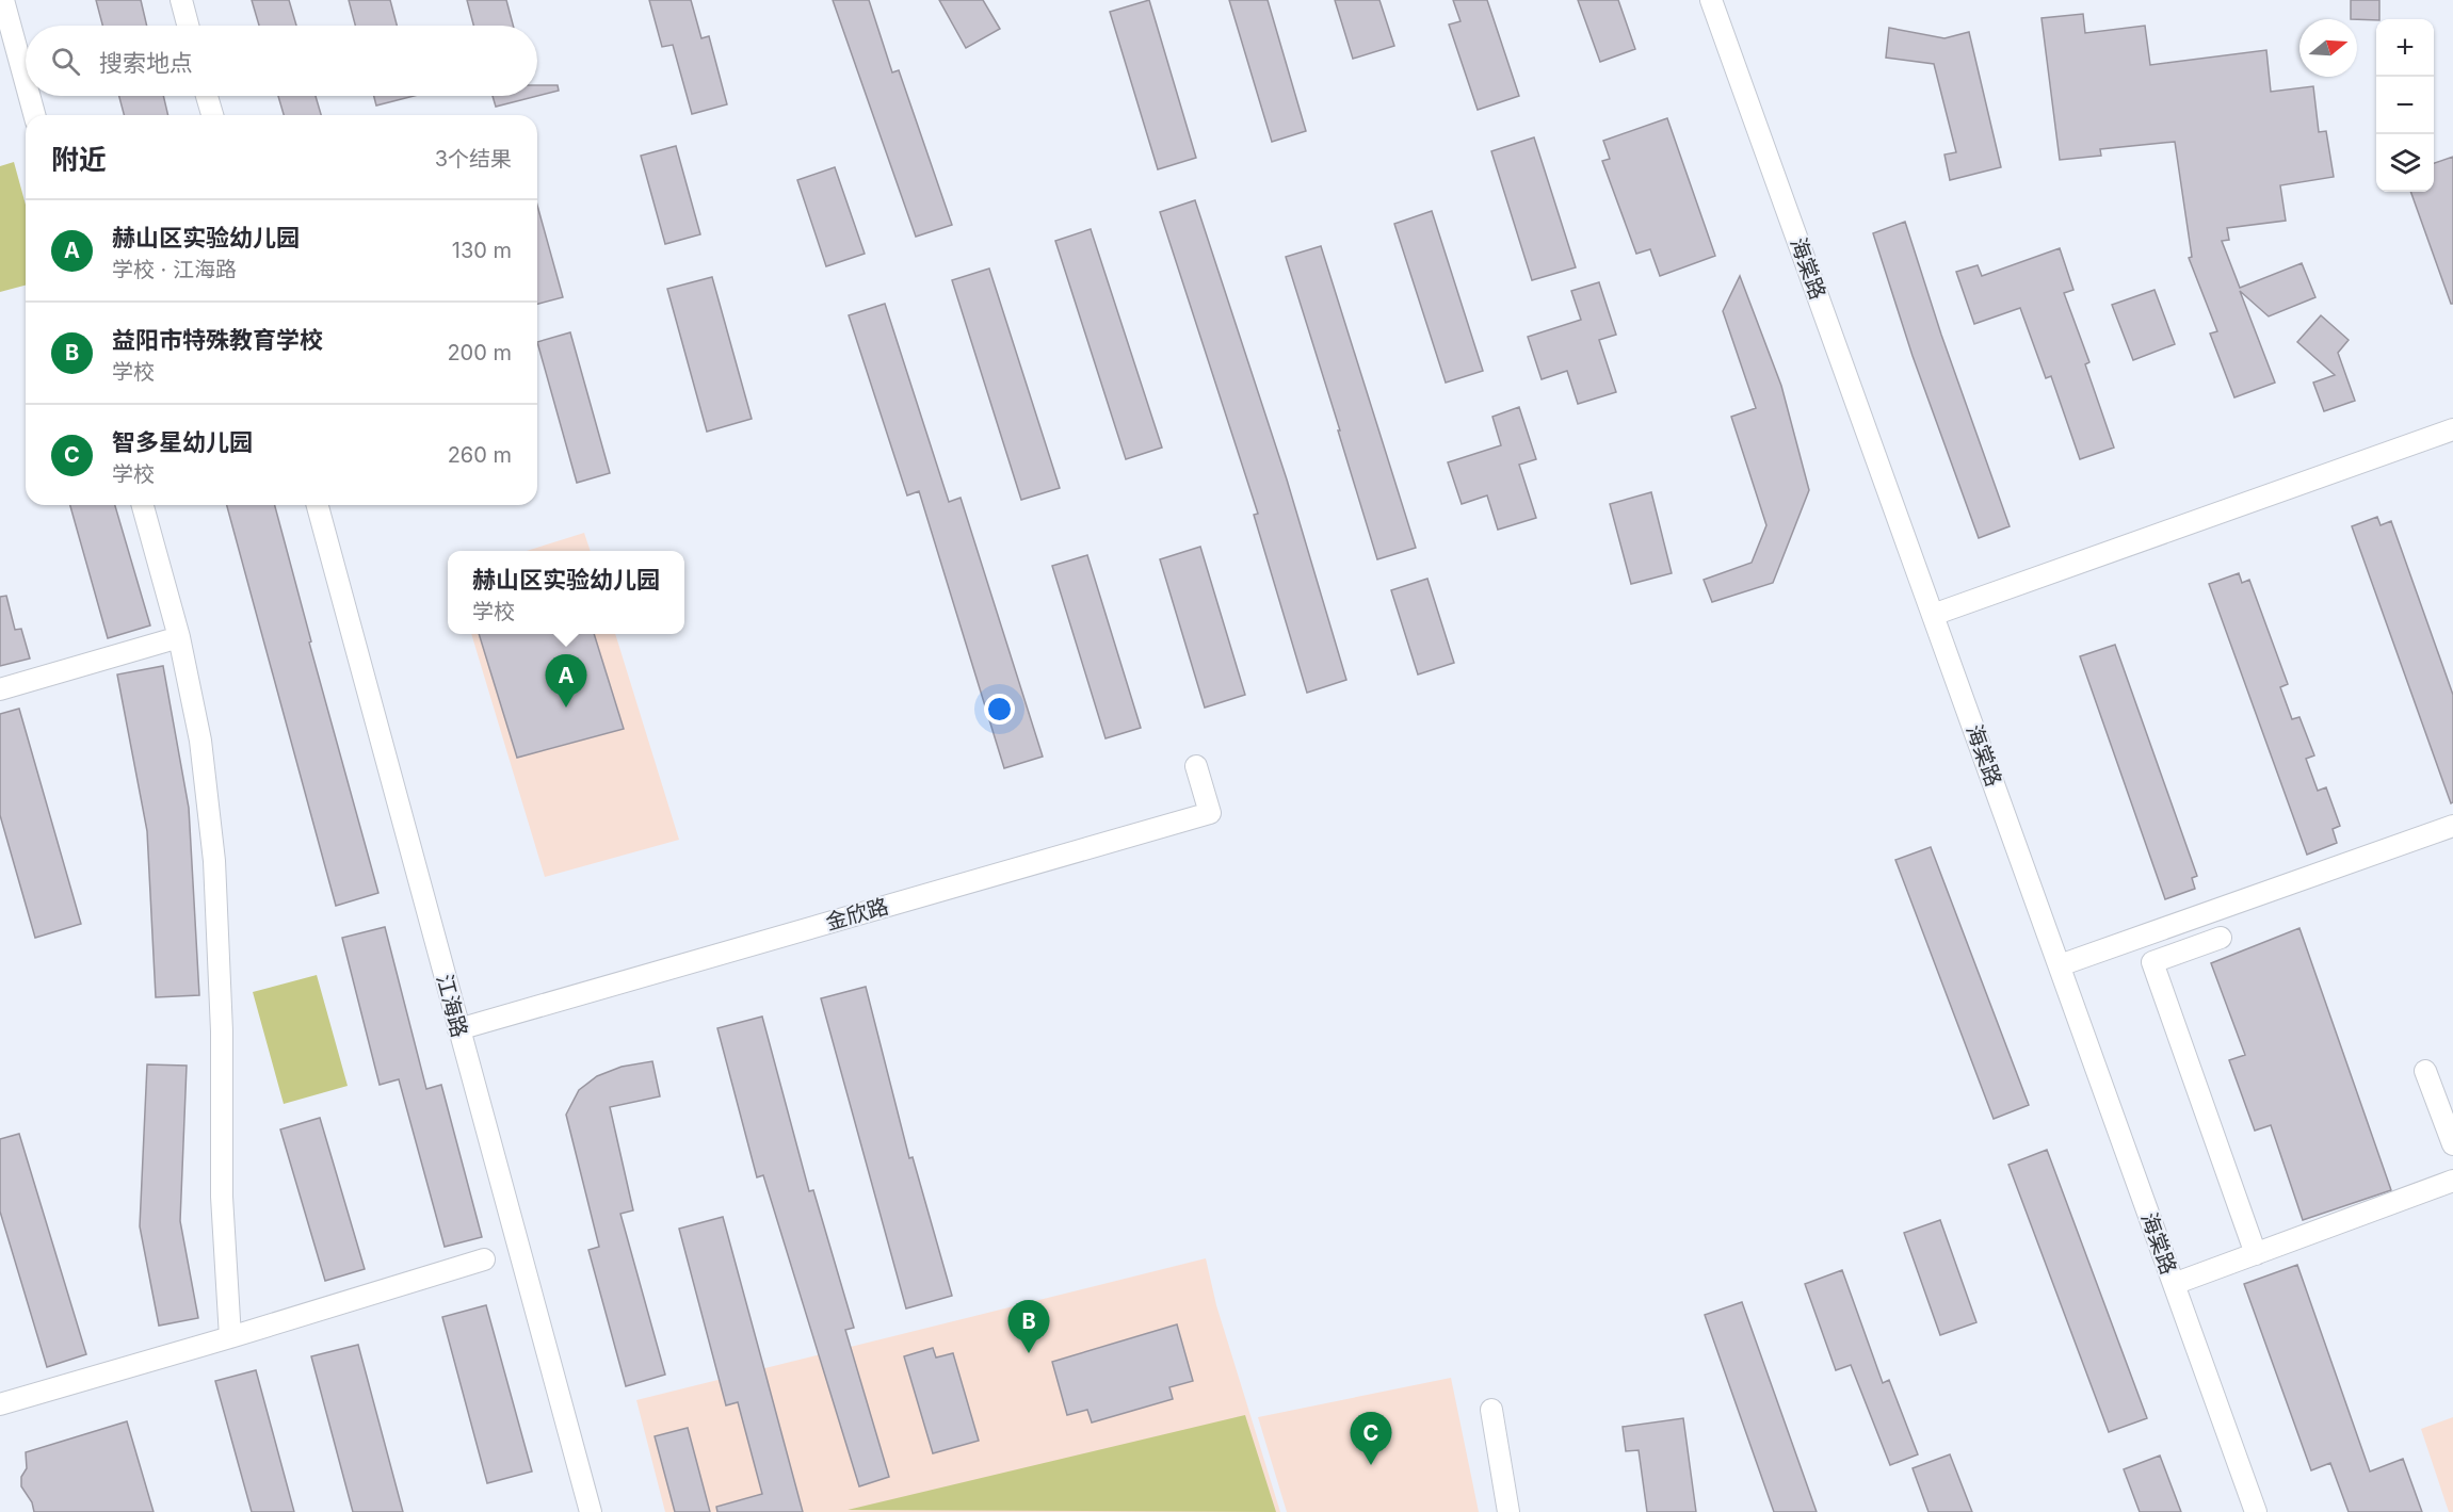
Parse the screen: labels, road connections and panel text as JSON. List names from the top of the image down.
{
  "streets": {
    "street": ["海棠路", "金欣路", "江海路"]
  },
  "crossings": [
    ["金欣路", "江海路"]
  ],
  "north": "right",
  "page": {
    "map_buttons": ["+", "−"],
    "search": "搜索地点",
    "heading": ["附近", "3个结果"],
    "list": [
      {
        "mark": "A",
        "name": "赫山区实验幼儿园",
        "note": "学校 · 江海路",
        "value": "130 m"
      },
      {
        "mark": "B",
        "name": "益阳市特殊教育学校",
        "note": "学校",
        "value": "200 m"
      },
      {
        "mark": "C",
        "name": "智多星幼儿园",
        "note": "学校",
        "value": "260 m"
      }
    ],
    "popup": ["赫山区实验幼儿园", "学校"],
    "pins": ["A", "B", "C"]
  }
}
